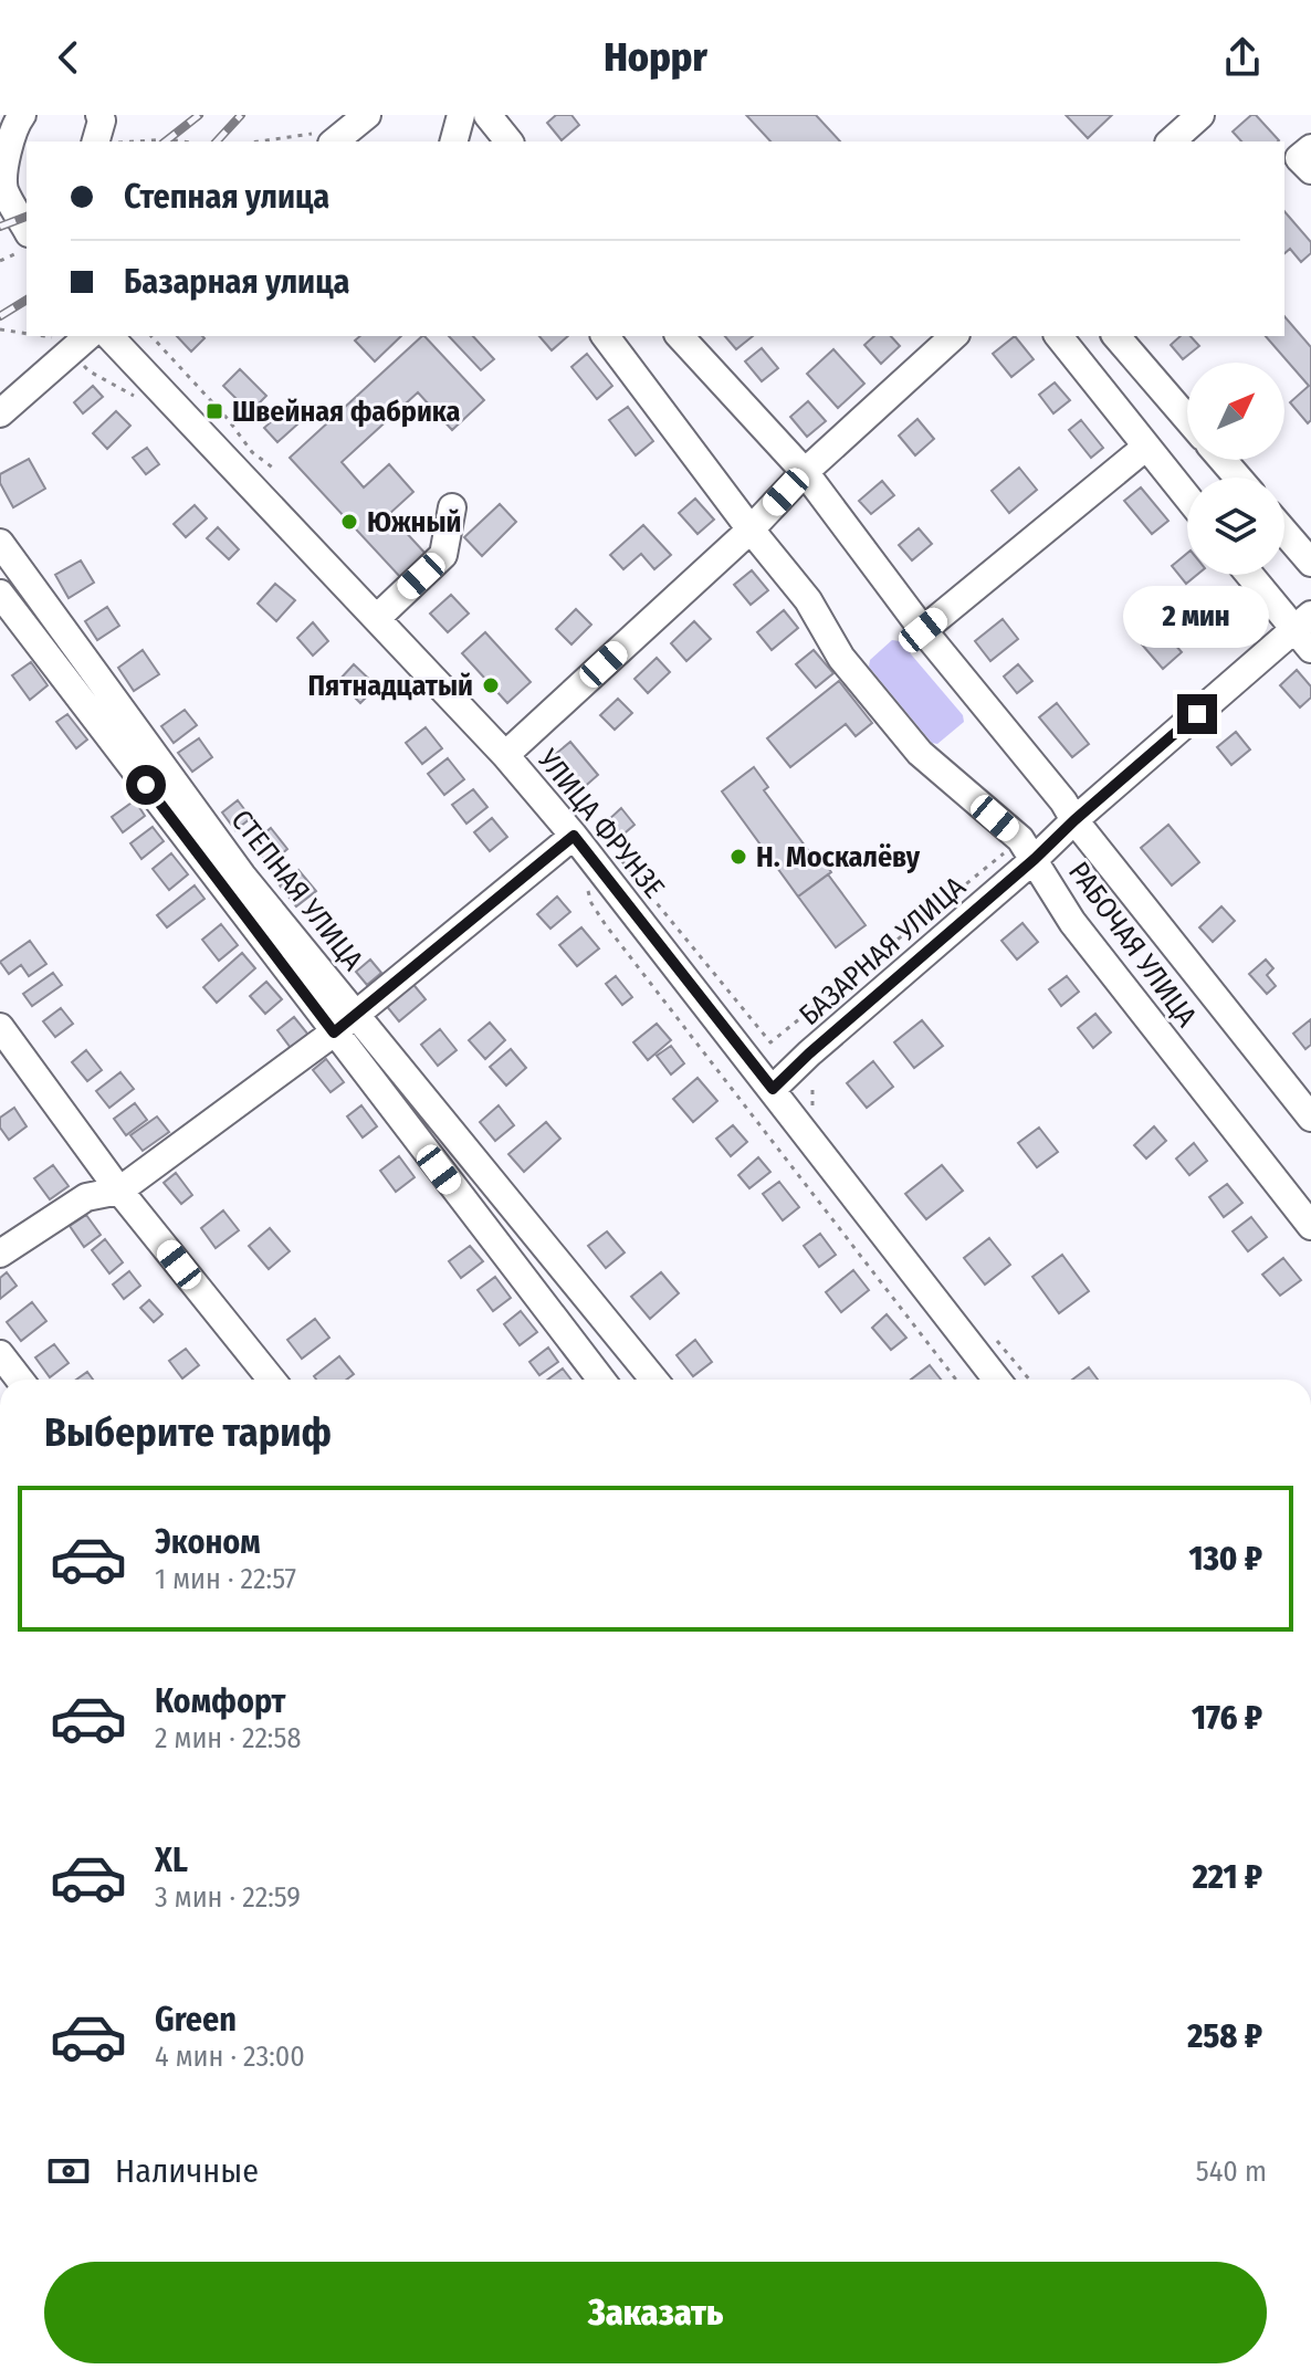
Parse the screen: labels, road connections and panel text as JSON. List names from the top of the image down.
{
  "streets": {
    "street": [
      "УЛИЦА ФРУНЗЕ",
      "СТЕПНАЯ УЛИЦА",
      "РАБОЧАЯ УЛИЦА",
      "БАЗАРНАЯ УЛИЦА"
    ]
  },
  "crossings": [
    ["УЛИЦА ФРУНЗЕ", "БАЗАРНАЯ УЛИЦА"],
    ["РАБОЧАЯ УЛИЦА", "БАЗАРНАЯ УЛИЦА"]
  ],
  "places": {
    "transit": ["Швейная фабрика"],
    "other": ["Южный", "Пятнадцатый", "Н. Москалёву"]
  },
  "north": "top right",
  "page": {
    "header": "Hoppr",
    "banner": ["Степная улица", "Базарная улица"],
    "bubble": "2 мин",
    "heading": "Выберите тариф",
    "list": [
      {
        "name": "Эконом",
        "note": "1 мин · 22:57",
        "value": "130 ₽"
      },
      {
        "name": "Комфорт",
        "note": "2 мин · 22:58",
        "value": "176 ₽"
      },
      {
        "name": "XL",
        "note": "3 мин · 22:59",
        "value": "221 ₽"
      },
      {
        "name": "Green",
        "note": "4 мин · 23:00",
        "value": "258 ₽"
      }
    ],
    "pay": ["Наличные", "540 m"],
    "buttons": "Заказать"
  }
}
